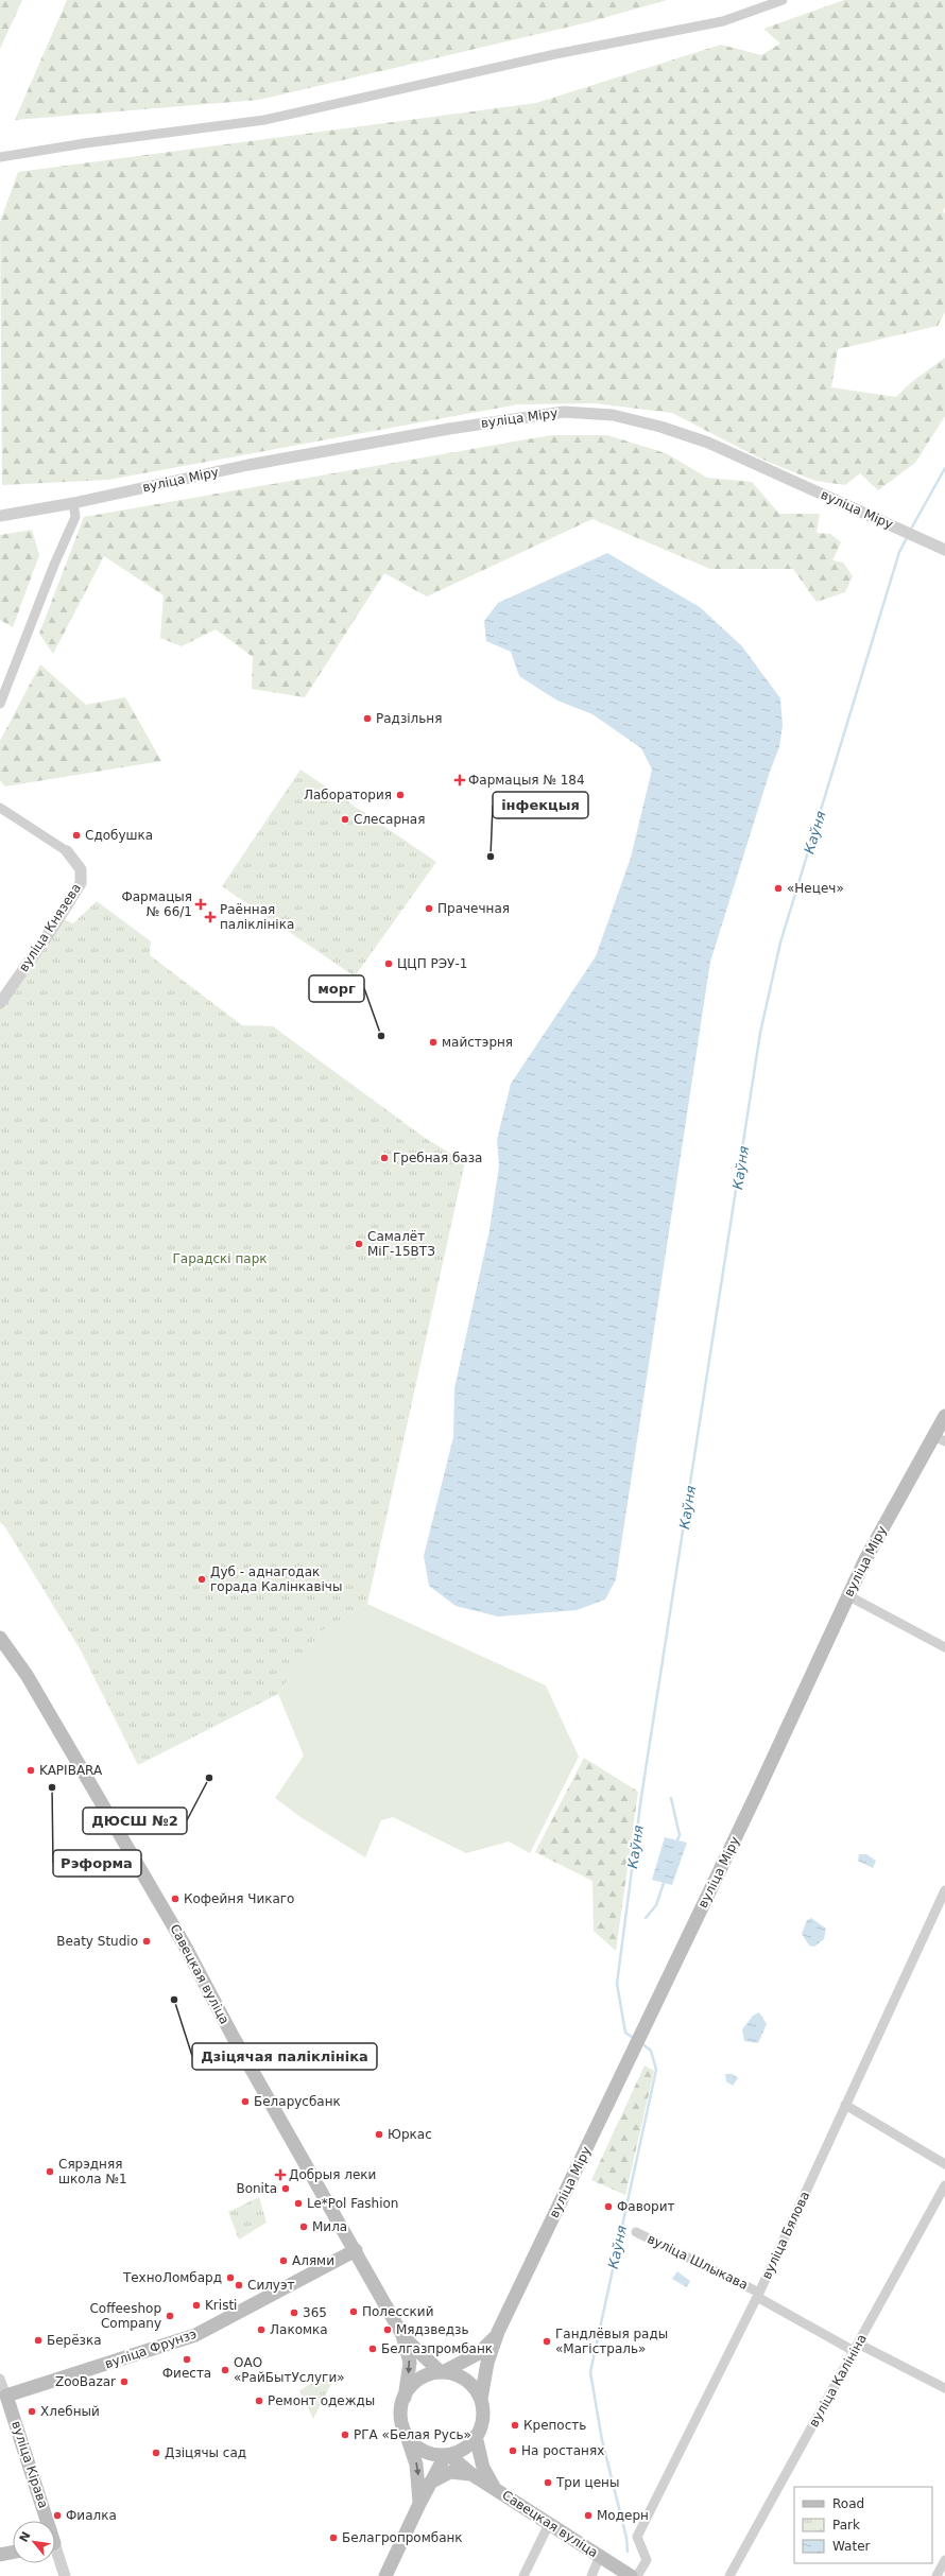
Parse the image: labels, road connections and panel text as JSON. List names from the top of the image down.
{
  "streets": {
    "main road": [
      "вуліца Міру",
      "Савецкая вуліца",
      "вуліца Фрунзэ",
      "вуліца Кірава"
    ],
    "street": [
      "вуліца Князева",
      "вуліца Бялова",
      "вуліца Шлыкава",
      "вуліца Калініна"
    ]
  },
  "crossings": [
    ["вуліца Міру", "Савецкая вуліца"],
    ["Савецкая вуліца", "вуліца Бялова"],
    ["Савецкая вуліца", "вуліца Фрунзэ"],
    ["вуліца Бялова", "вуліца Шлыкава"],
    ["вуліца Шлыкава", "вуліца Калініна"],
    ["вуліца Фрунзэ", "вуліца Кірава"]
  ],
  "water": ["Каўня"],
  "parks": ["Гарадскі парк"],
  "places": {
    "other": [
      "Радзільня",
      "Лаборатория",
      "Слесарная",
      "Сдобушка",
      "інфекцыя",
      "«Нецеч»",
      "Прачечная",
      "ЦЦП РЭУ-1",
      "морг",
      "майстэрня",
      "Гребная база",
      "Самалёт МіГ-15ВТЗ",
      "Дуб - аднагодак горада Калінкавічы",
      "KAPIBARA",
      "ДЮСШ №2",
      "Рэформа",
      "Кофейня Чикаго",
      "Beaty Studio",
      "Дзіцячая паліклініка",
      "Беларусбанк",
      "Юркас",
      "Сярэдняя школа №1",
      "Bonita",
      "Le*Pol Fashion",
      "Фаворит",
      "Мила",
      "Алями",
      "ТехноЛомбард",
      "Силуэт",
      "Kristi",
      "Полесский",
      "365",
      "Coffeeshop Company",
      "Лакомка",
      "Мядзведзь",
      "Берёзка",
      "Гандлёвыя рады «Магістраль»",
      "Белгазпромбанк",
      "Фиеста",
      "ОАО «РайБытУслуги»",
      "ZooBazar",
      "Ремонт одежды",
      "Хлебный",
      "Крепость",
      "РГА «Белая Русь»",
      "На ростанях",
      "Дзіцячы сад",
      "Три цены",
      "Фиалка",
      "Модерн",
      "Белагропромбанк"
    ],
    "health": [
      "Фармацыя № 184",
      "Фармацыя № 66/1",
      "Раённая паліклініка",
      "Добрыя леки"
    ]
  },
  "legend": ["Road", "Park", "Water"],
  "north": "top left"
}
